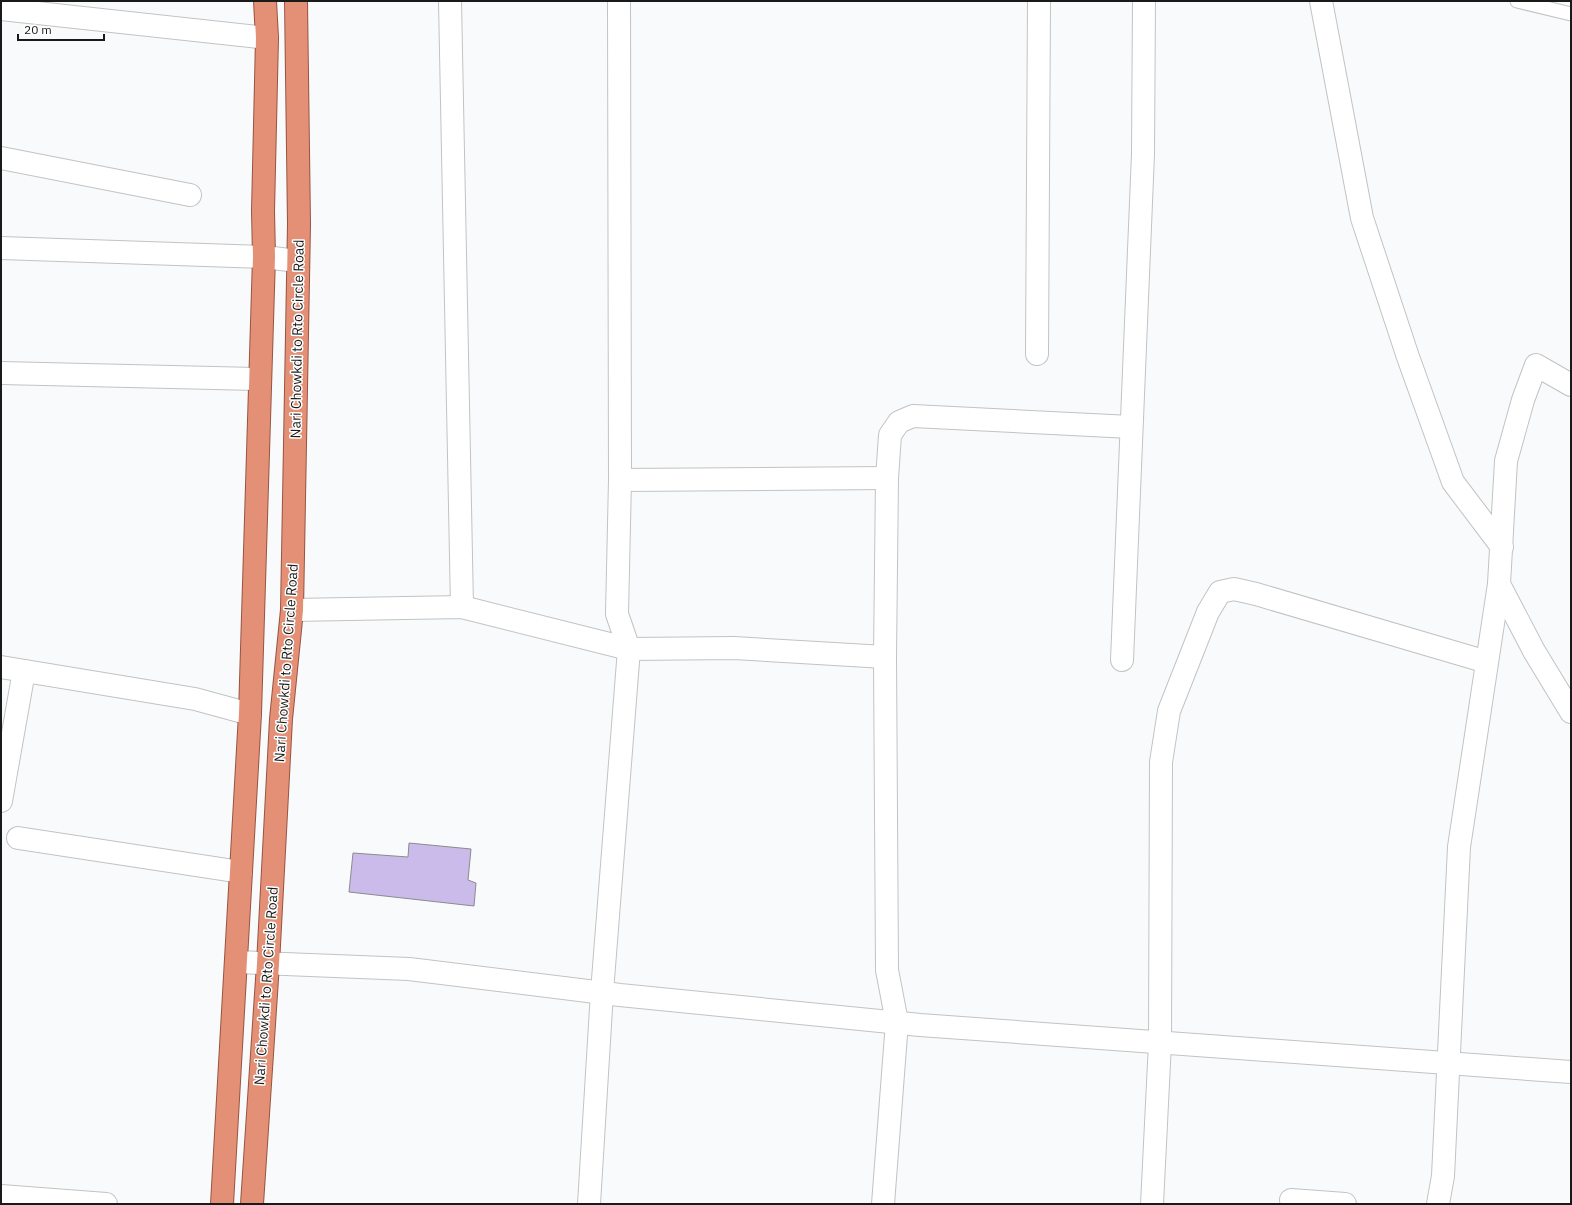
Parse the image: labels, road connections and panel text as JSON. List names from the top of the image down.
{
  "streets": {
    "highway": ["Nari Chowkdi to Rto Circle Road"]
  },
  "scale_bar": "20 m"
}
